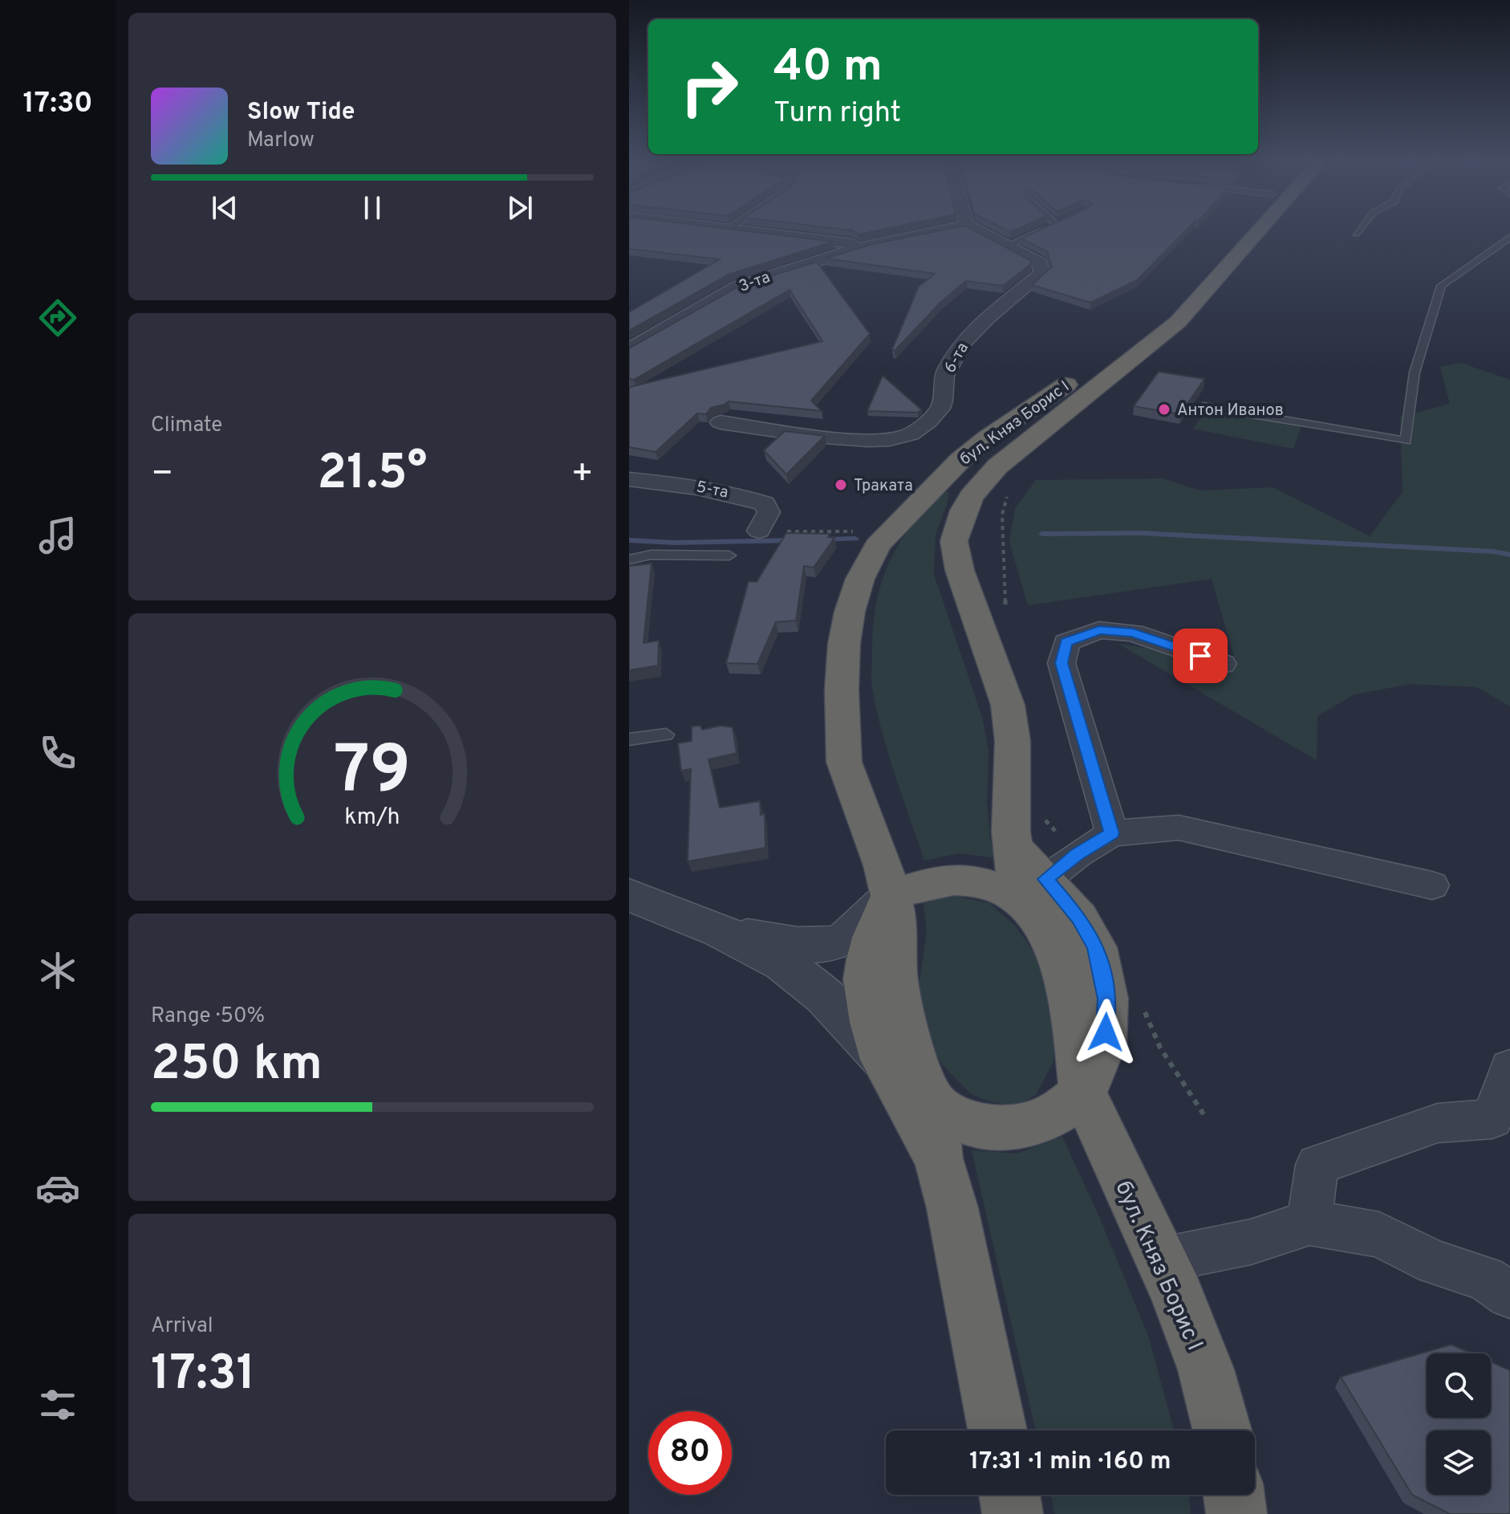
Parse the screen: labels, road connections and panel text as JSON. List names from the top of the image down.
{
  "streets": {
    "highway": ["бул. Княз Борис I"],
    "street": ["3-та", "6-та", "5-та"]
  },
  "places": ["Антон Иванов", "Траката"],
  "page": {
    "tabs": "17:30",
    "turn": ["40 m", "Turn right"],
    "song": ["Slow Tide", "Marlow"],
    "tile": [
      "Climate",
      ["Range · 50%", "250 km"],
      ["Arrival", "17:31"]
    ],
    "heat": ["−", "21.5°", "+"],
    "limit": "80",
    "trip": "17:31 · 1 min · 160 m",
    "gauge": ["79", "km/h"]
  }
}
